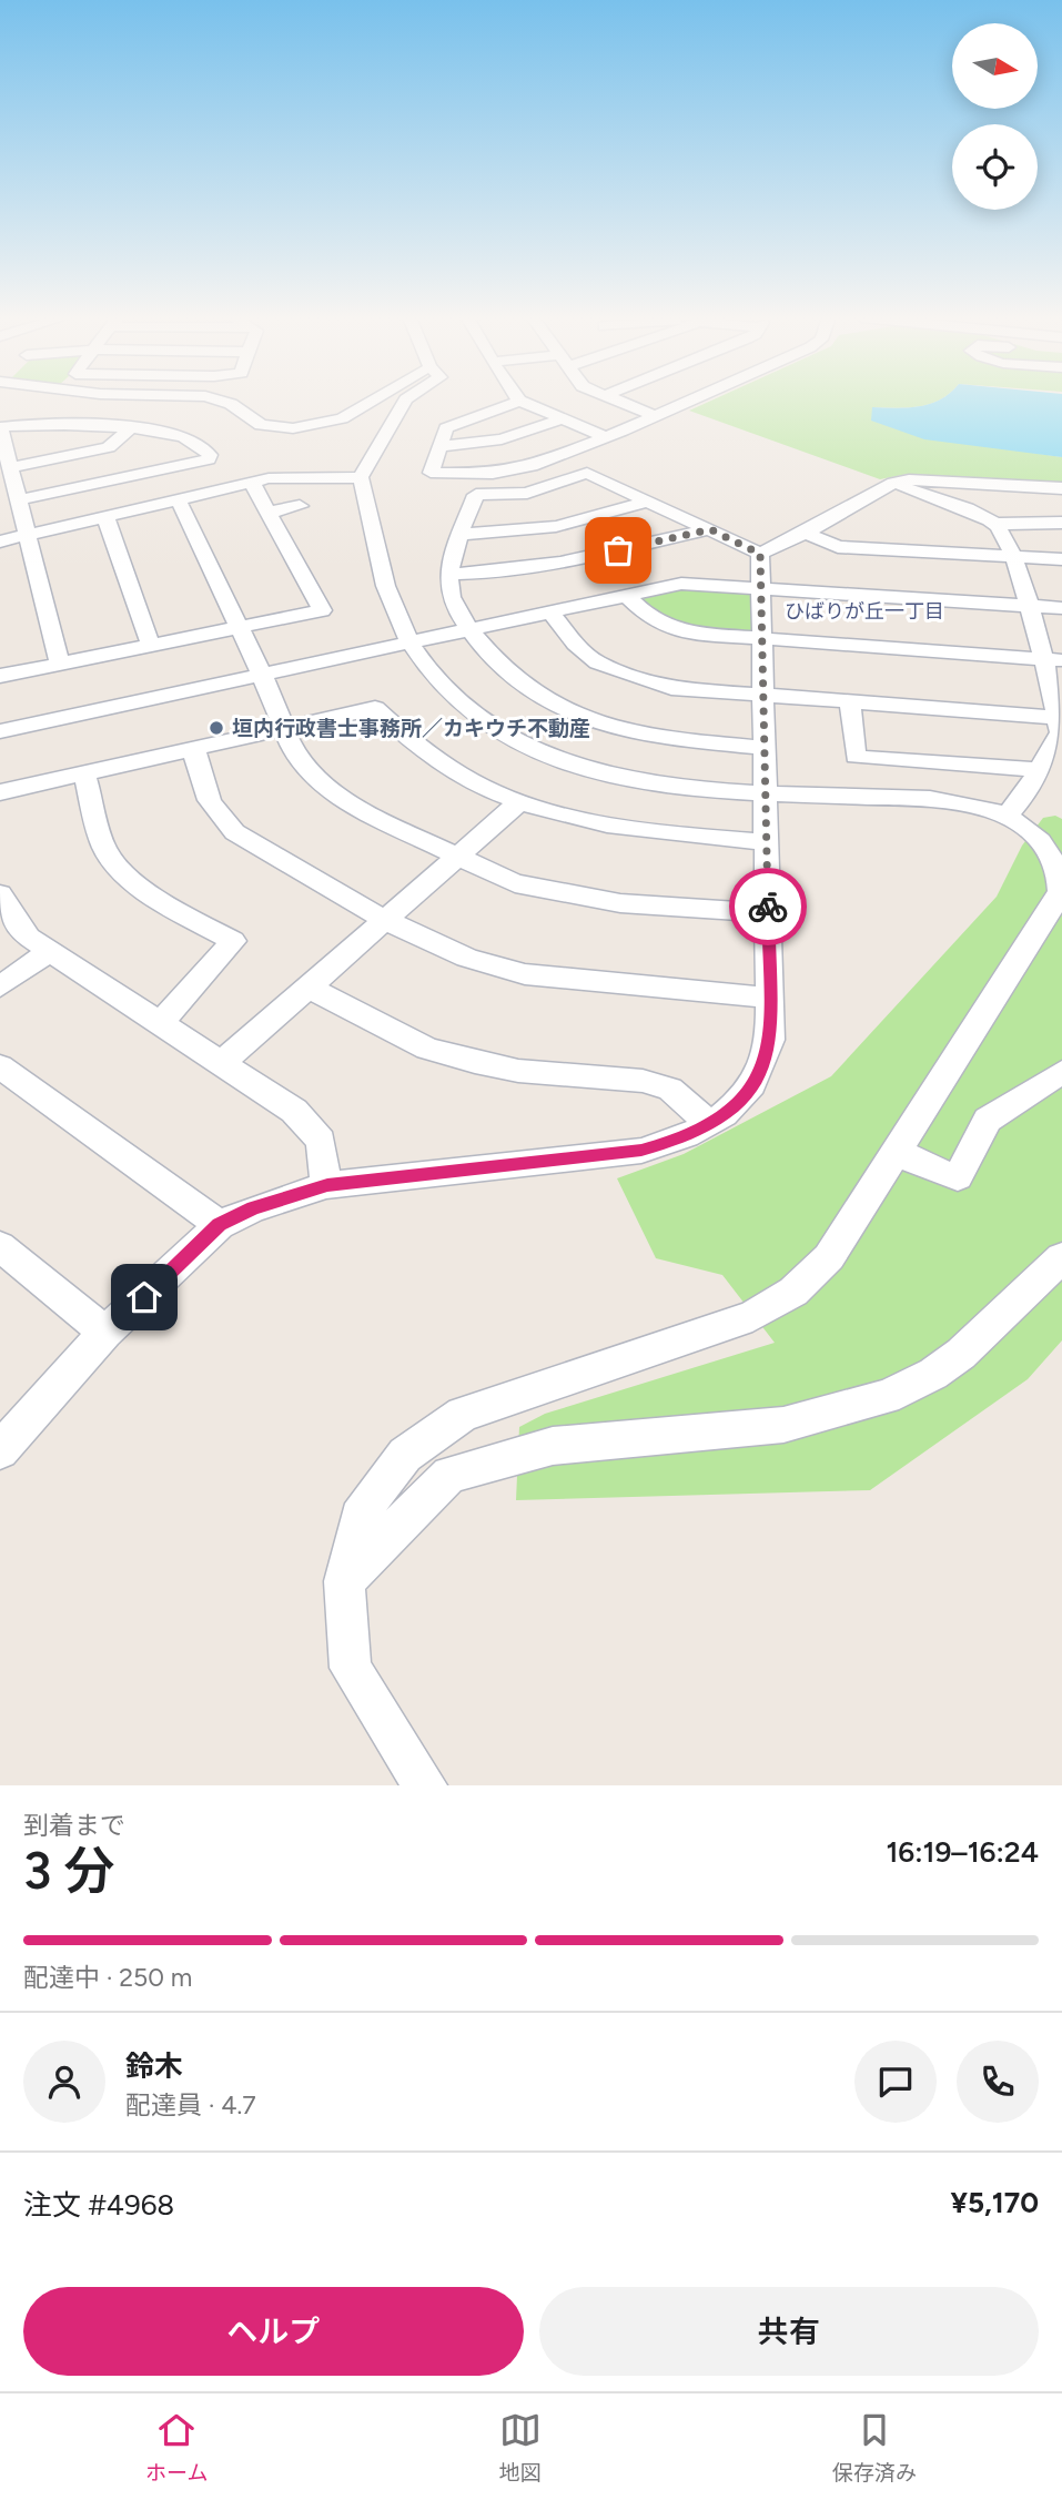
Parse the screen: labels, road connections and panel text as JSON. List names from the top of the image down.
{
  "districts": ["ひばりが丘一丁目"],
  "places": ["垣内行政書士事務所／カキウチ不動産"],
  "north": "right",
  "page": {
    "heading": ["3 分", "到着まで", "16:19–16:24"],
    "panel": [
      "鈴木",
      "配達員 · 4.7",
      "注文 #4968",
      "¥5,170"
    ],
    "bar": "配達中 · 250 m",
    "buttons": ["ヘルプ", "共有"],
    "tabs": ["ホーム", "地図", "保存済み"]
  }
}
